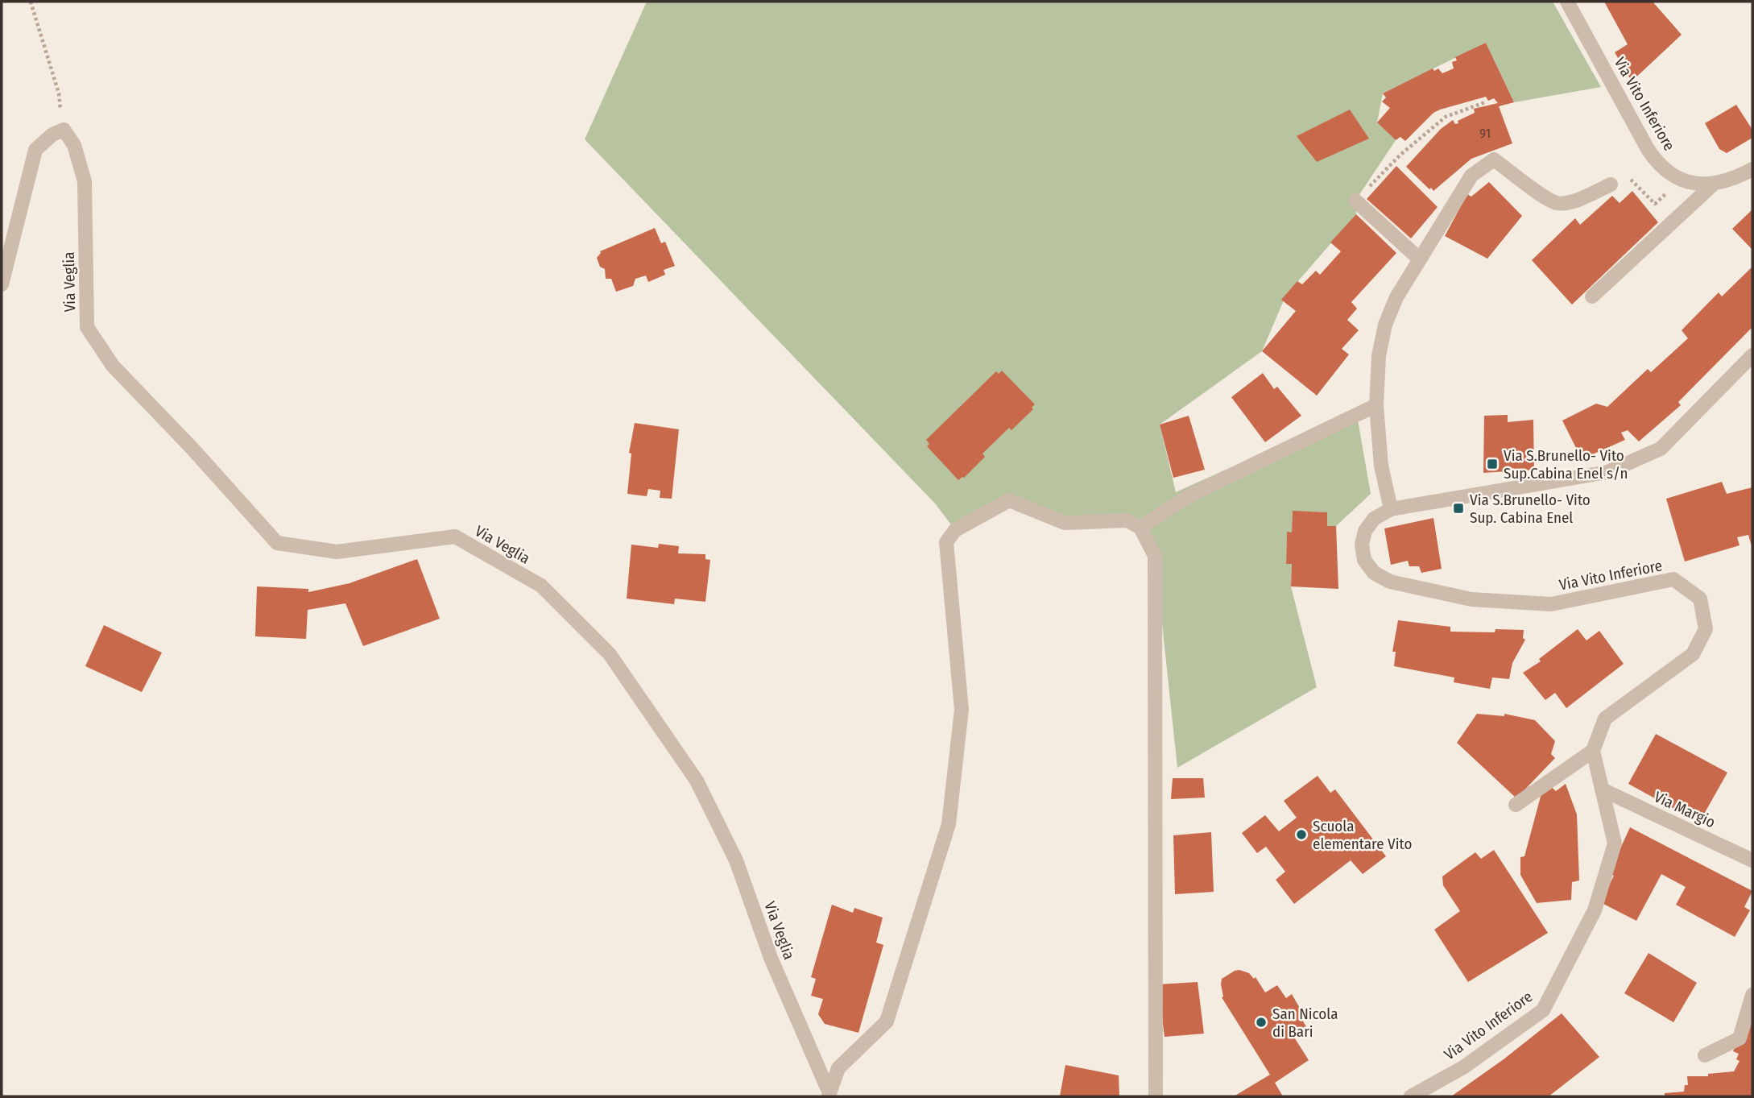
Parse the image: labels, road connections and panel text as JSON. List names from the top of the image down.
{
  "streets": {
    "street": ["Via Vito Inferiore", "Via Veglia", "Via Margio"]
  },
  "crossings": [
    ["Via Vito Inferiore", "Via Margio"]
  ],
  "places": {
    "transit": ["Via S.Brunello- Vito Sup.Cabina Enel s/n", "Via S.Brunello- Vito Sup. Cabina Enel"],
    "other": ["Scuola elementare Vito", "San Nicola di Bari"]
  },
  "house_numbers": ["91"]
}
